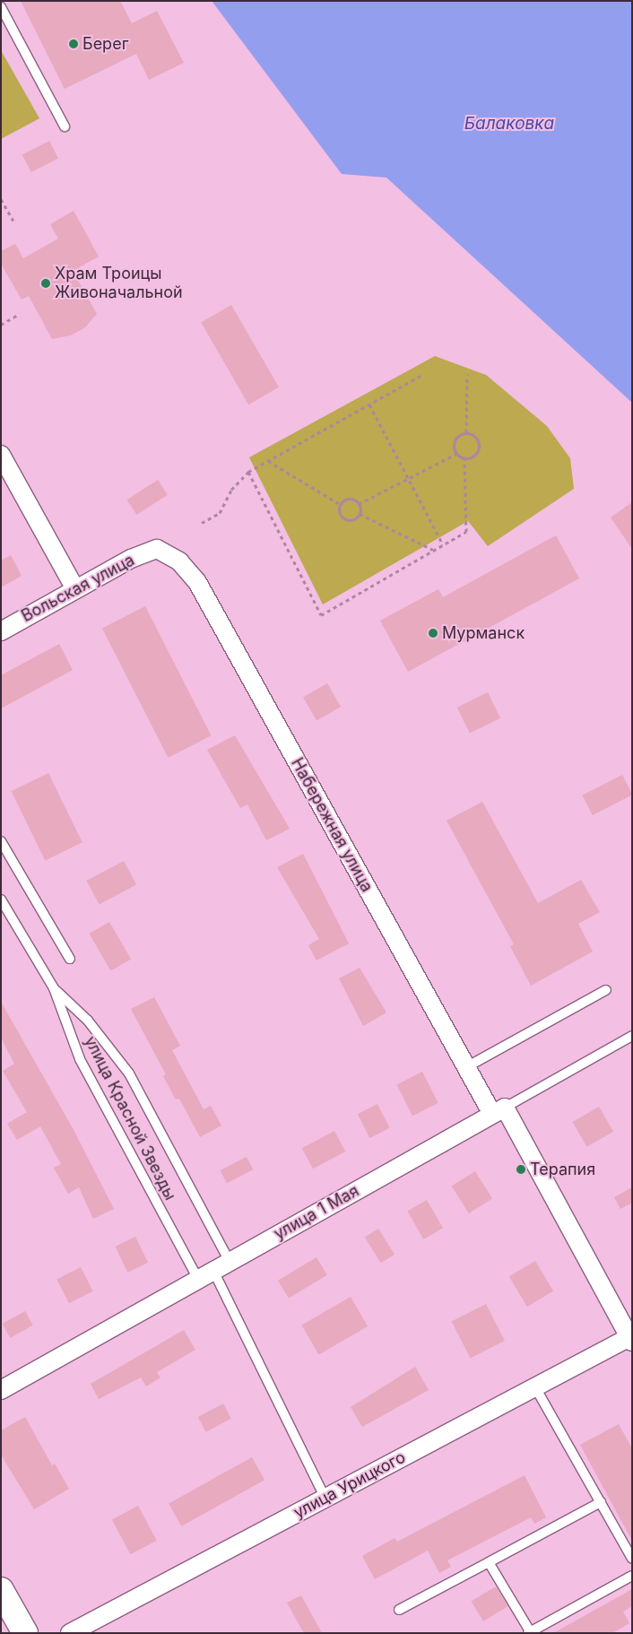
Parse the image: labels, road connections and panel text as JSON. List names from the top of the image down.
{
  "streets": {
    "street": [
      "Вольская улица",
      "Набережная улица",
      "улица 1 Мая",
      "улица Урицкого"
    ],
    "lane": ["улица Красной Звезды"]
  },
  "crossings": [
    ["Вольская улица", "Набережная улица"],
    ["Набережная улица", "улица 1 Мая"],
    ["Набережная улица", "улица Урицкого"],
    ["улица Красной Звезды", "улица 1 Мая"],
    ["улица Красной Звезды", "улица Урицкого"]
  ],
  "water": ["Балаковка"],
  "places": [
    "Берег",
    "Храм Троицы Живоначальной",
    "Мурманск",
    "Терапия"
  ]
}
